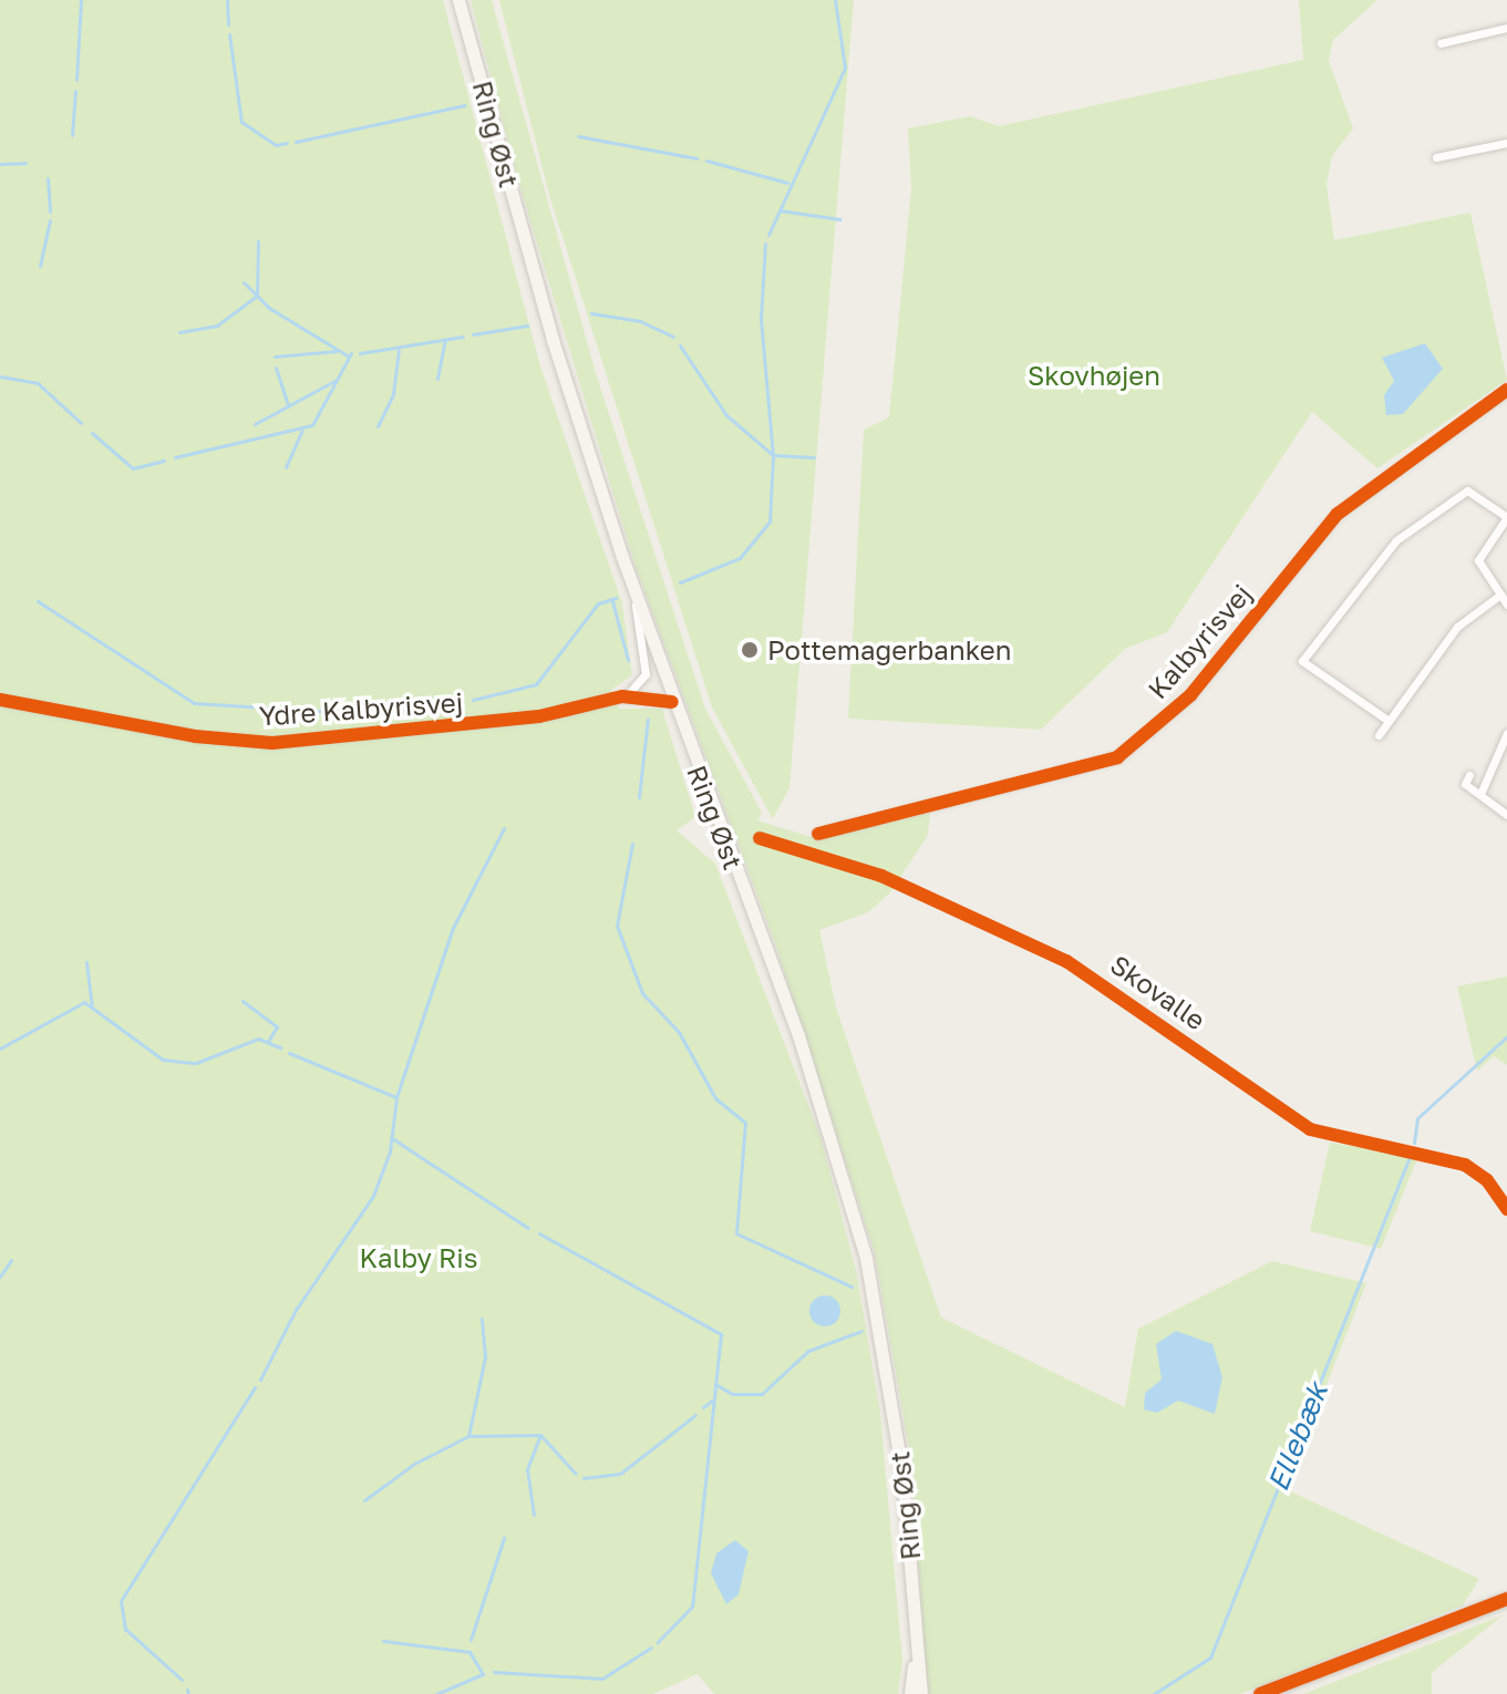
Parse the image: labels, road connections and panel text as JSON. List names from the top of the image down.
{
  "streets": {
    "main road": ["Ring Øst"],
    "street": ["Kalbyrisvej", "Ydre Kalbyrisvej"],
    "cycle path": ["Skovalle"]
  },
  "crossings": [
    ["Ring Øst", "Ydre Kalbyrisvej"]
  ],
  "water": ["Ellebæk"],
  "parks": ["Skovhøjen", "Kalby Ris"],
  "places": ["Pottemagerbanken"]
}
